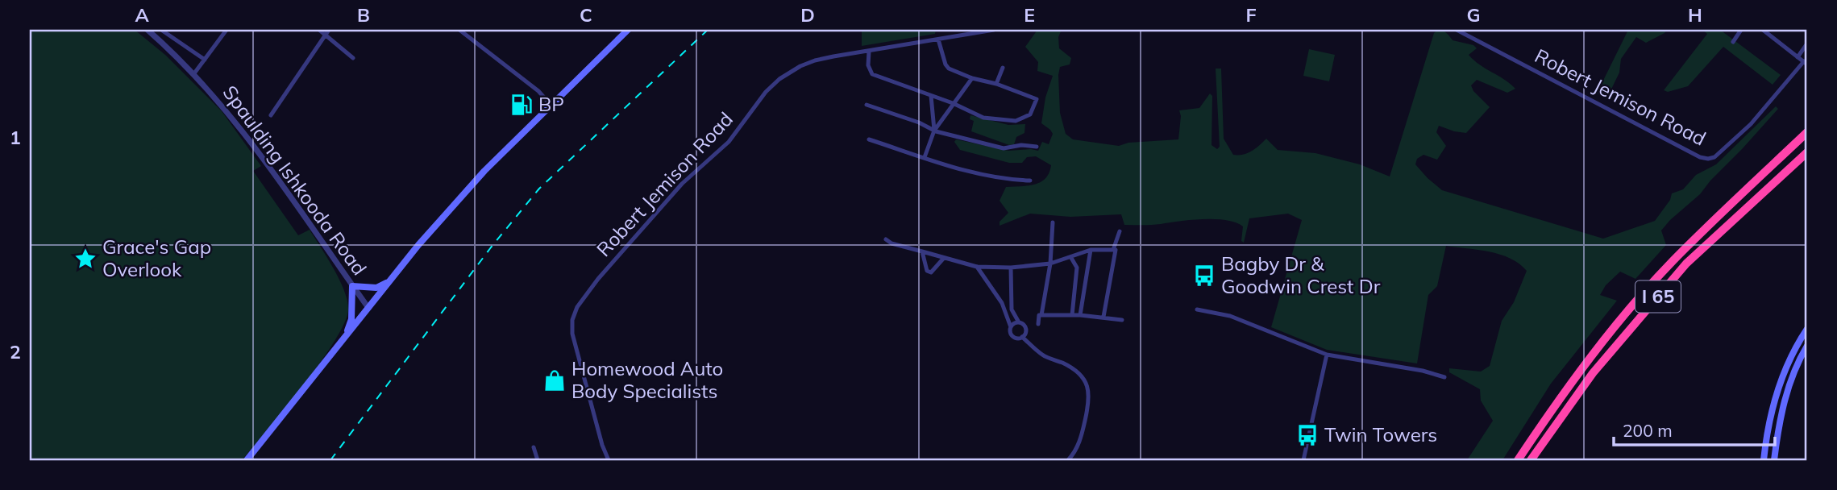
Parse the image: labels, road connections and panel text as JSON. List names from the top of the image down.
{
  "streets": {
    "highway": ["I 65"],
    "street": ["Robert Jemison Road", "Spaulding Ishkooda Road"]
  },
  "places": {
    "fuel station": ["BP"],
    "place": ["Grace's Gap Overlook"],
    "bus stop": ["Bagby Dr & Goodwin Crest Dr", "Twin Towers"],
    "shop": ["Homewood Auto Body Specialists"]
  },
  "scale_bar": "200 m",
  "grid": {
    "columns": [
      "A",
      "B",
      "C",
      "D",
      "E",
      "F",
      "G",
      "H"
    ],
    "rows": ["1", "2"]
  }
}
